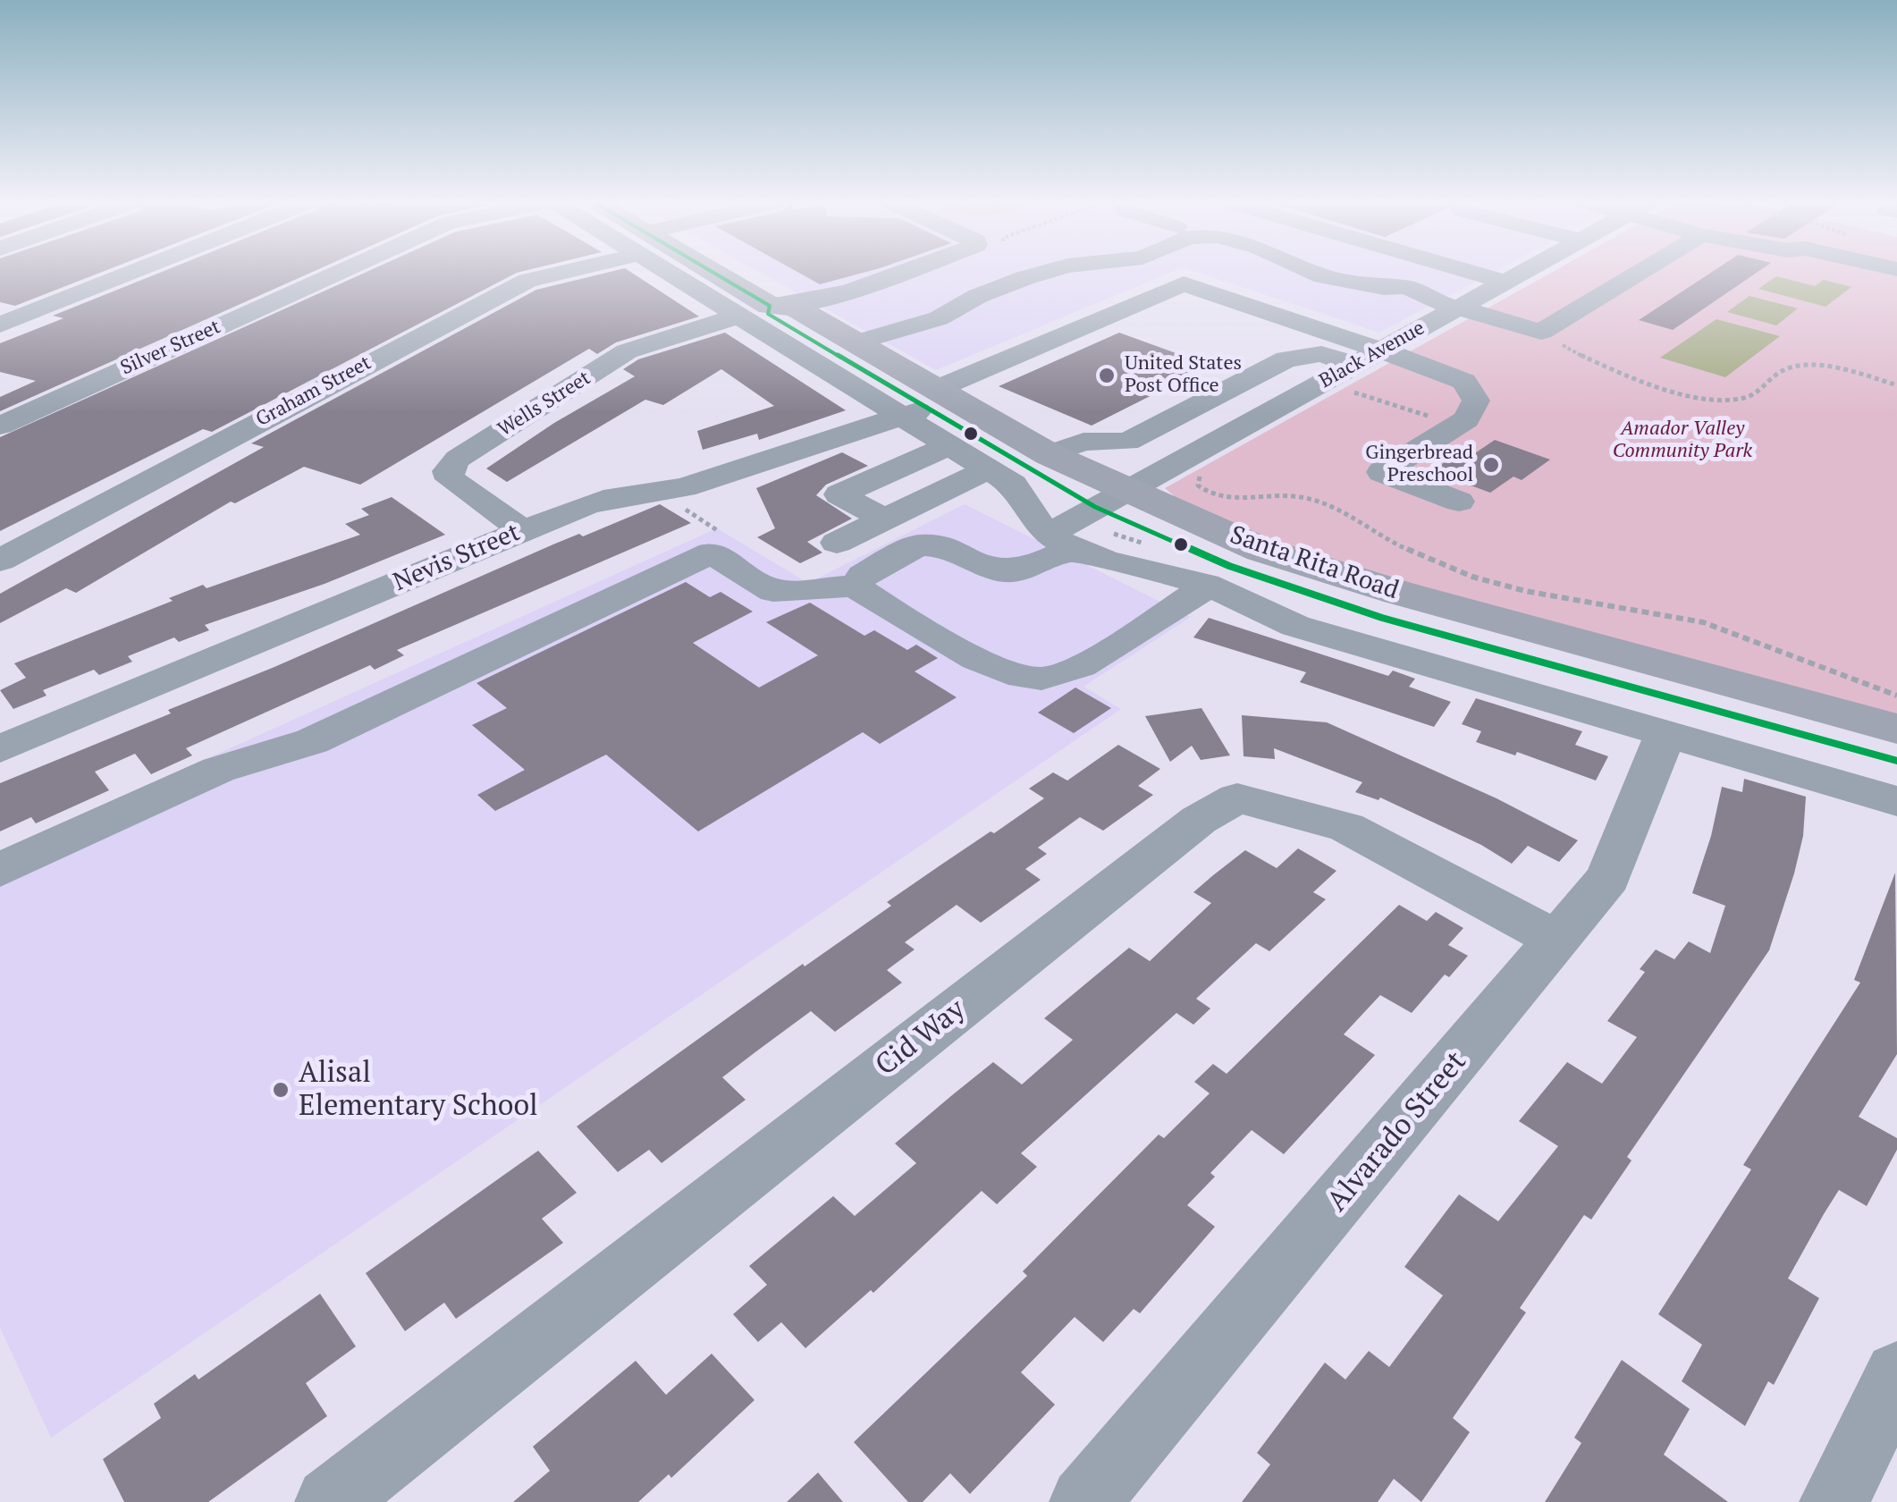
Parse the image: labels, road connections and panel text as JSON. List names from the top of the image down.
{
  "streets": {
    "main road": ["Santa Rita Road"],
    "street": [
      "Silver Street",
      "Black Avenue",
      "Graham Street",
      "Wells Street",
      "Nevis Street",
      "Cid Way",
      "Alvarado Street"
    ]
  },
  "crossings": [
    ["Black Avenue", "Nevis Street"],
    ["Black Avenue", "Santa Rita Road"],
    ["Wells Street", "Nevis Street"],
    ["Wells Street", "Santa Rita Road"],
    ["Nevis Street", "Santa Rita Road"],
    ["Cid Way", "Alvarado Street"]
  ],
  "parks": ["Amador Valley Community Park"],
  "places": ["United States Post Office", "Gingerbread Preschool", "Alisal Elementary School"]
}
